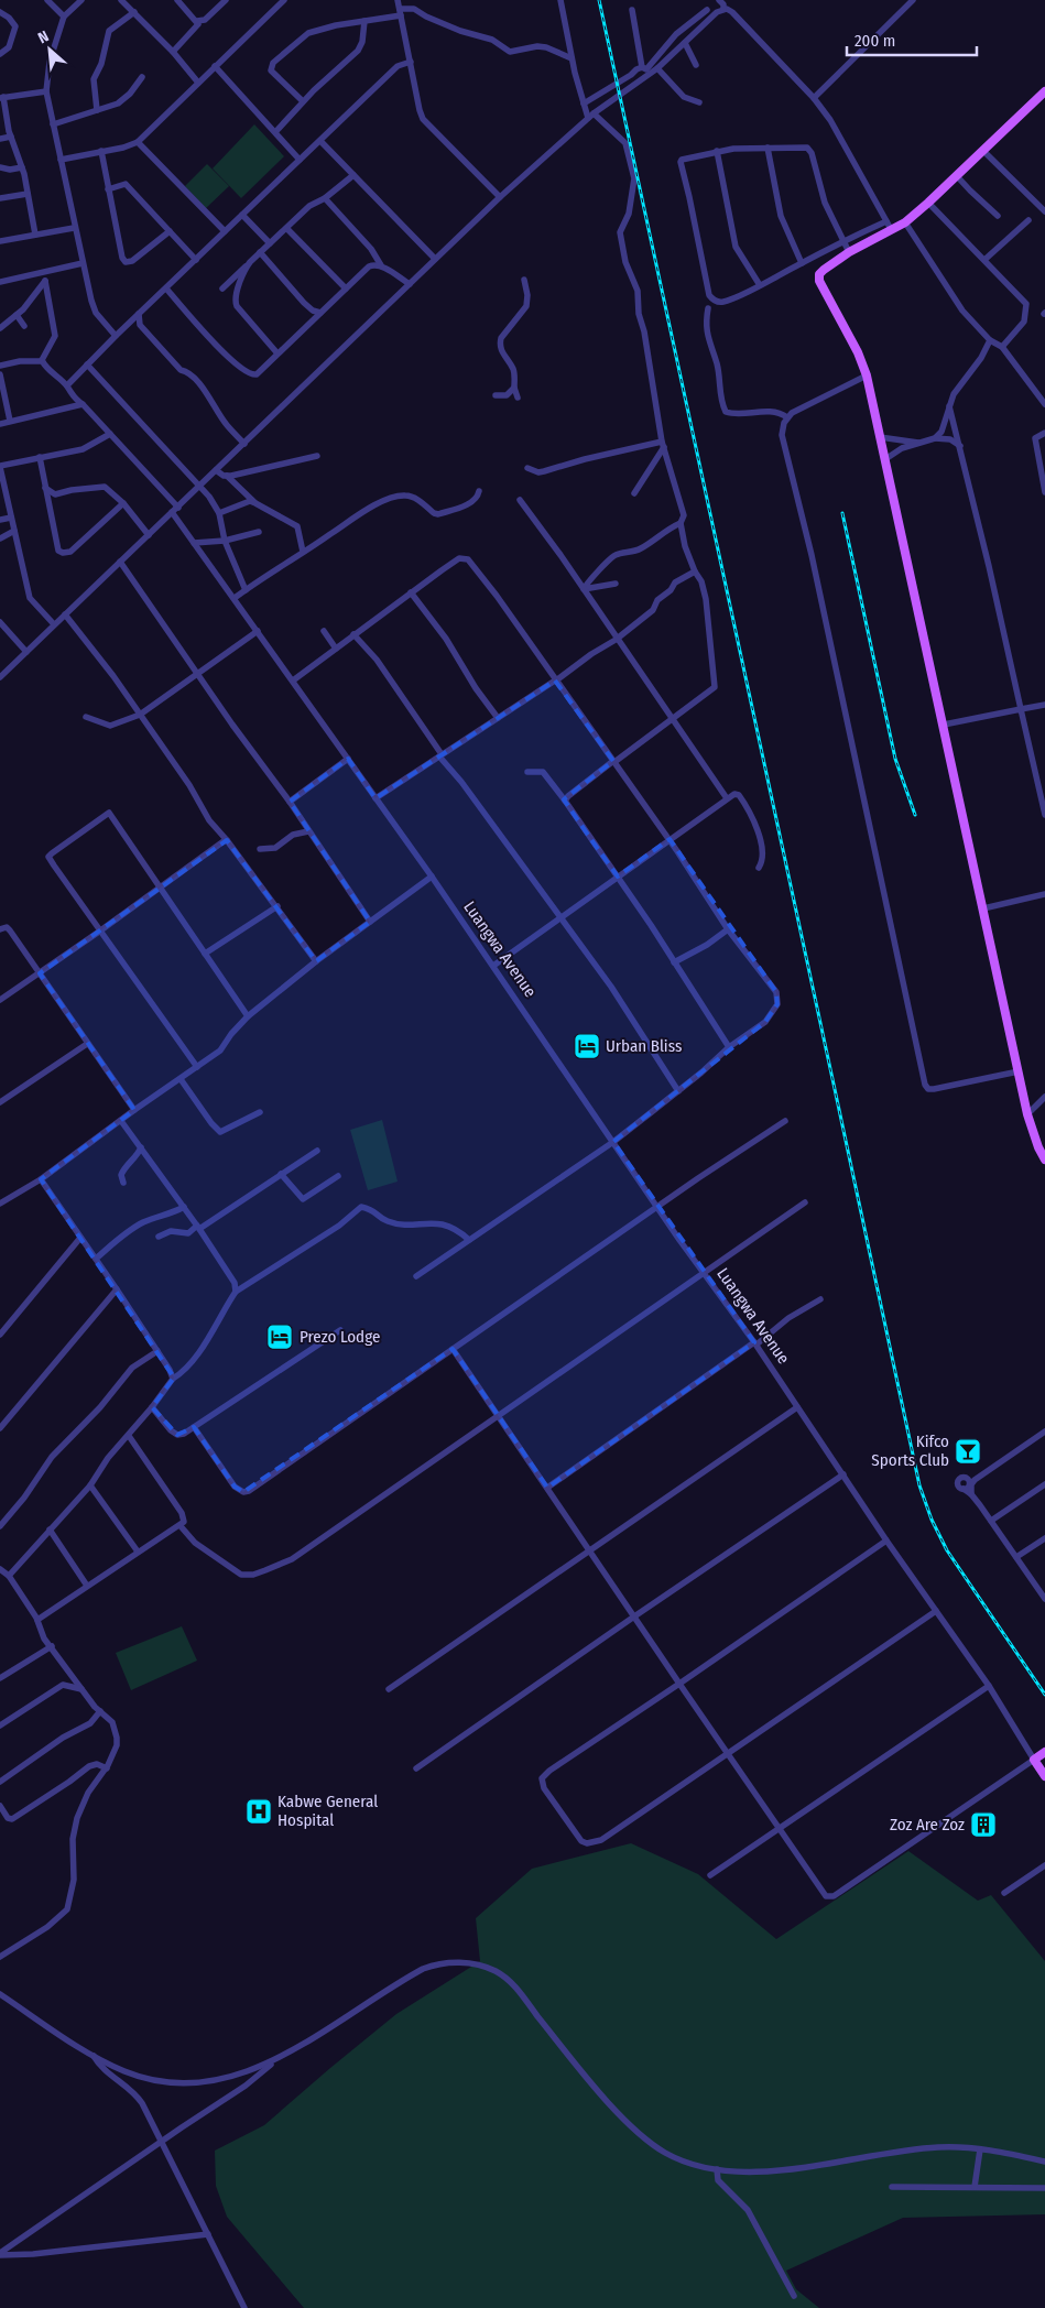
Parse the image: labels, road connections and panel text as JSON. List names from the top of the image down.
{
  "streets": {
    "main road": ["Luangwa Avenue"]
  },
  "places": {
    "hotel": ["Urban Bliss", "Prezo Lodge"],
    "bar": ["Kifco Sports Club"],
    "hospital": ["Kabwe General Hospital"],
    "building": ["Zoz Are Zoz"]
  },
  "scale_bar": "200 m",
  "north": "top left"
}
